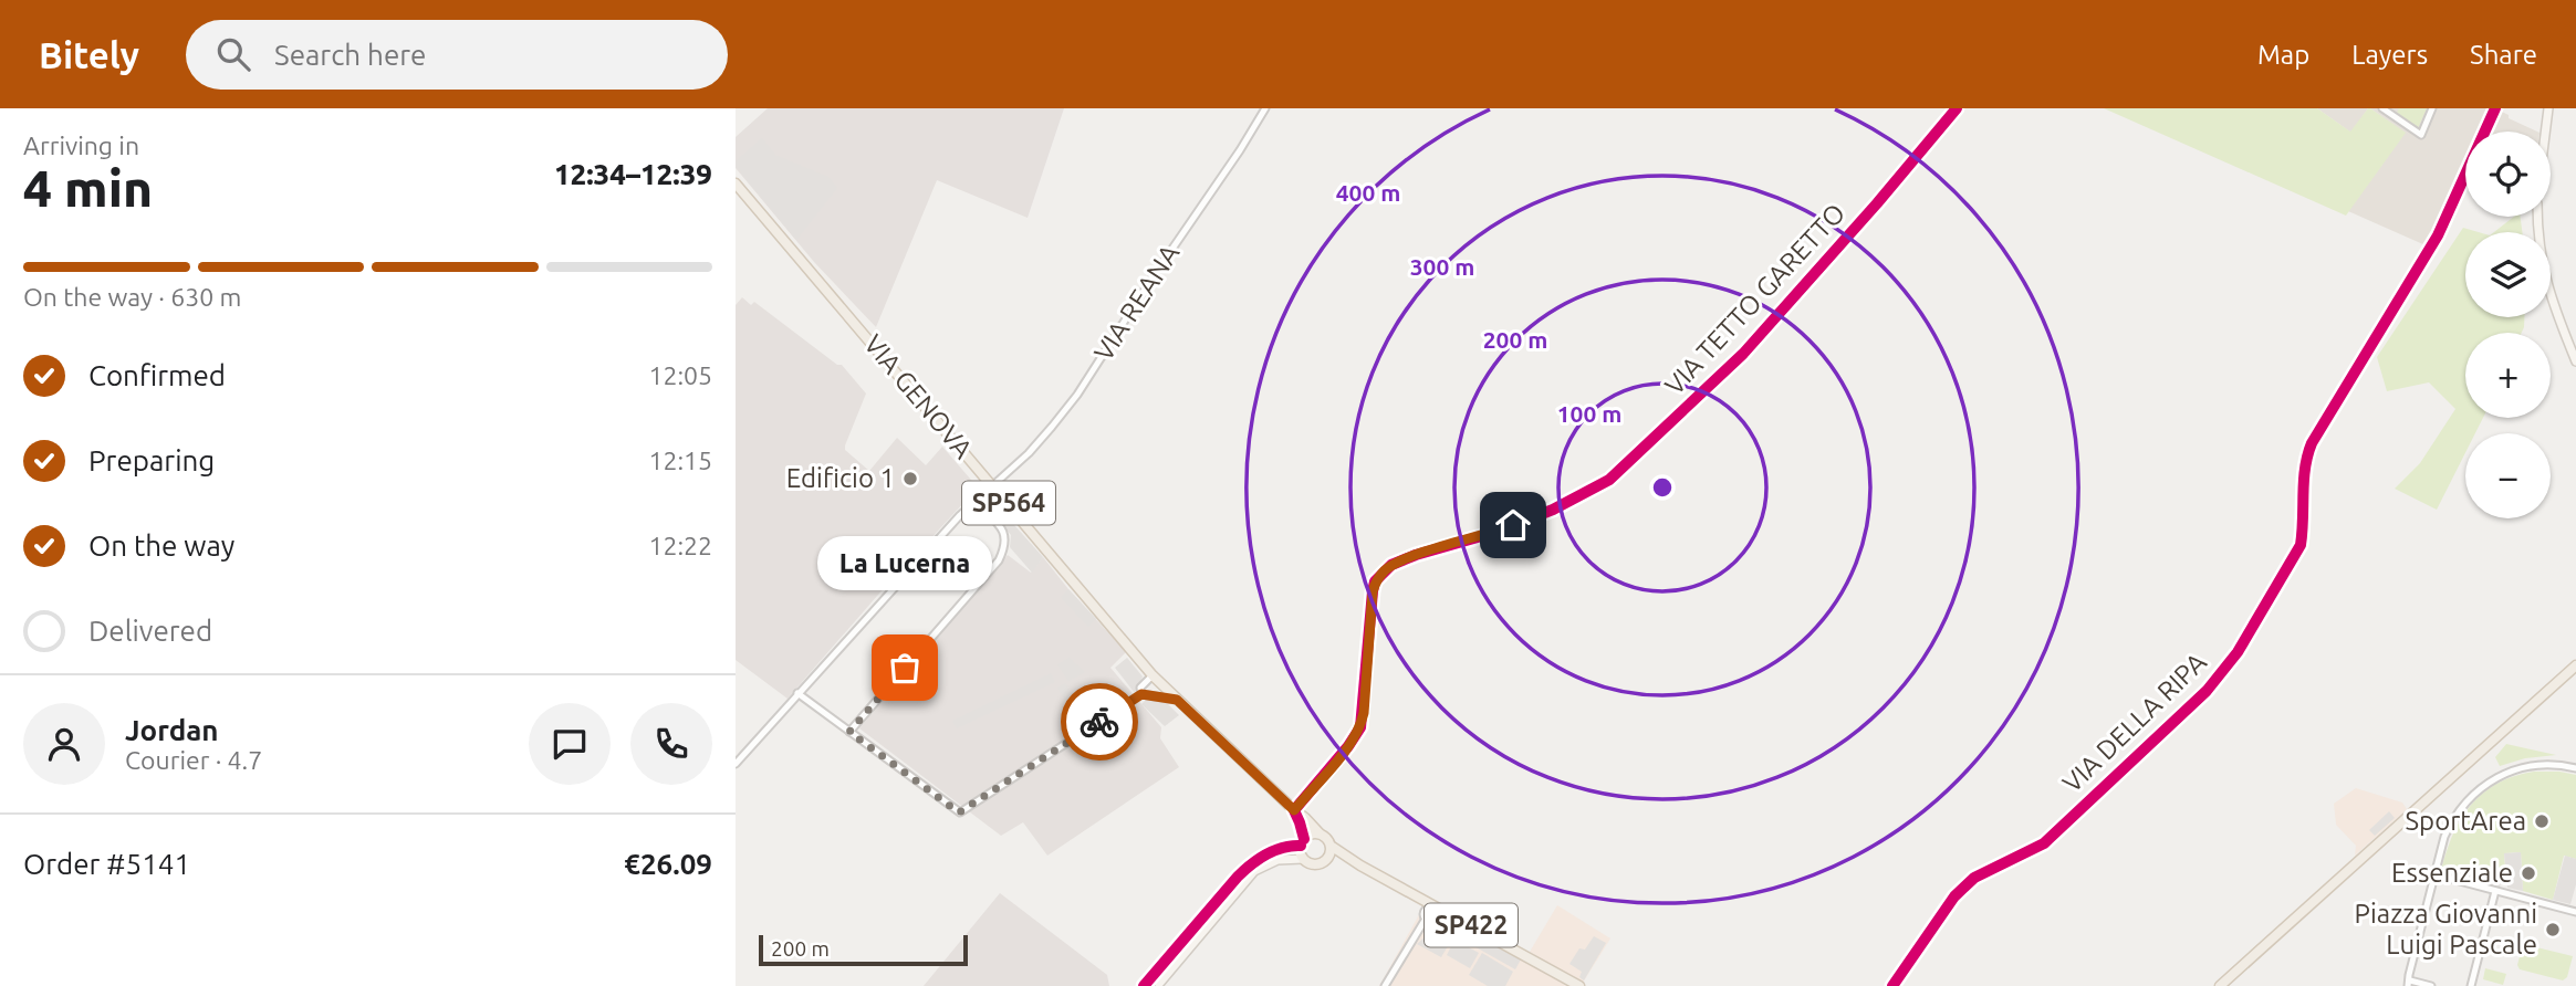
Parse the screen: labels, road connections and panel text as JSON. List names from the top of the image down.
{
  "streets": {
    "main road": ["VIA GENOVA", "SP564", "SP422"],
    "street": ["VIA TETTO GARETTO", "VIA REANA", "VIA DELLA RIPA"]
  },
  "crossings": [
    ["VIA TETTO GARETTO", "VIA GENOVA"],
    ["VIA REANA", "VIA GENOVA"],
    ["VIA GENOVA", "SP422"]
  ],
  "places": [
    "Edificio 1",
    "La Lucerna",
    "SportArea",
    "Essenziale",
    "Piazza Giovanni Luigi Pascale"
  ],
  "scale_bar": "200 m",
  "page": {
    "header": "Bitely",
    "search": "Search here",
    "nav": ["Map", "Layers", "Share"],
    "heading": ["4 min", "Arriving in", "12:34–12:39"],
    "panel": [
      "Jordan",
      "Courier · 4.7",
      "Order #5141",
      "€26.09"
    ],
    "map_buttons": ["+", "−"],
    "bar": "On the way · 630 m",
    "list": [
      ["Confirmed", "12:05"],
      ["Preparing", "12:15"],
      ["On the way", "12:22"],
      "Delivered"
    ],
    "bubble": "La Lucerna",
    "scale": "200 m"
  },
  "rings": [
    "400 m",
    "300 m",
    "200 m",
    "100 m"
  ]
}
